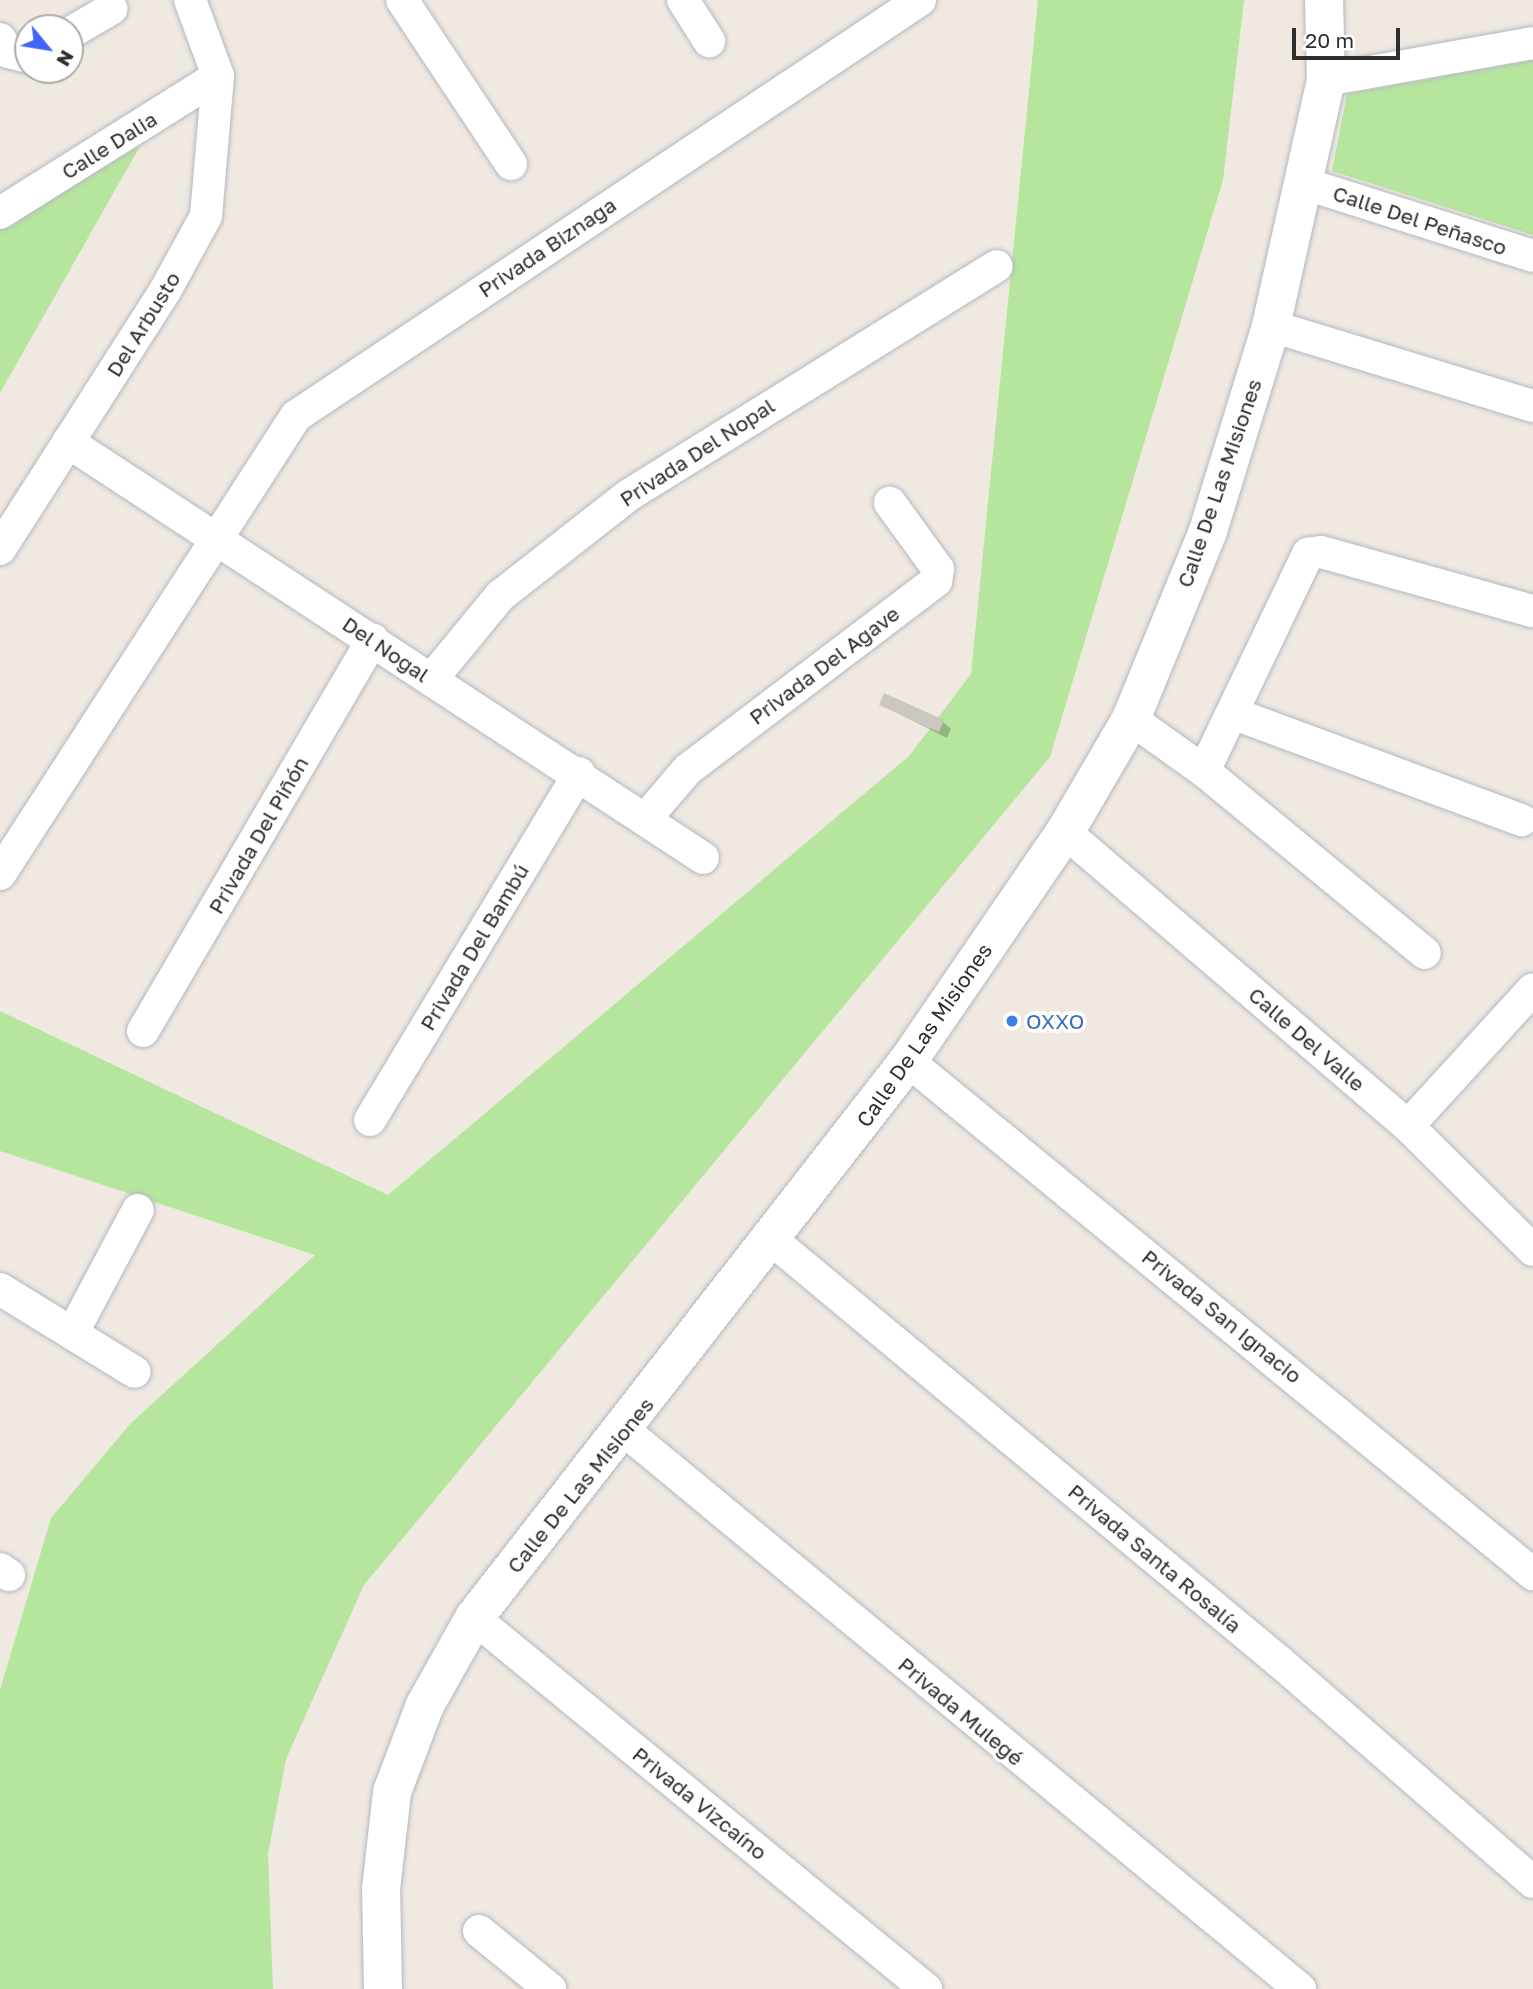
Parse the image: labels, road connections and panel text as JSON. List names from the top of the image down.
{
  "streets": {
    "street": [
      "Calle Dalia",
      "Calle Del Peñasco",
      "Privada Biznaga",
      "Del Arbusto",
      "Privada Del Nopal",
      "Calle De Las Misiones",
      "Del Nogal",
      "Privada Del Agave",
      "Privada Del Piñón",
      "Privada Del Bambú",
      "Calle Del Valle",
      "Privada San Ignacio",
      "Privada Santa Rosalía",
      "Privada Mulegé",
      "Privada Vizcaíno"
    ]
  },
  "crossings": [
    ["Calle Dalia", "Del Arbusto"],
    ["Calle Del Peñasco", "Calle De Las Misiones"],
    ["Privada Biznaga", "Del Nogal"],
    ["Del Arbusto", "Del Nogal"],
    ["Privada Del Nopal", "Del Nogal"],
    ["Calle De Las Misiones", "Calle Del Valle"],
    ["Calle De Las Misiones", "Privada San Ignacio"],
    ["Calle De Las Misiones", "Privada Santa Rosalía"],
    ["Calle De Las Misiones", "Privada Mulegé"],
    ["Calle De Las Misiones", "Privada Vizcaíno"],
    ["Del Nogal", "Privada Del Agave"],
    ["Del Nogal", "Privada Del Piñón"],
    ["Del Nogal", "Privada Del Bambú"]
  ],
  "places": ["OXXO"],
  "scale_bar": "20 m",
  "north": "bottom right"
}
